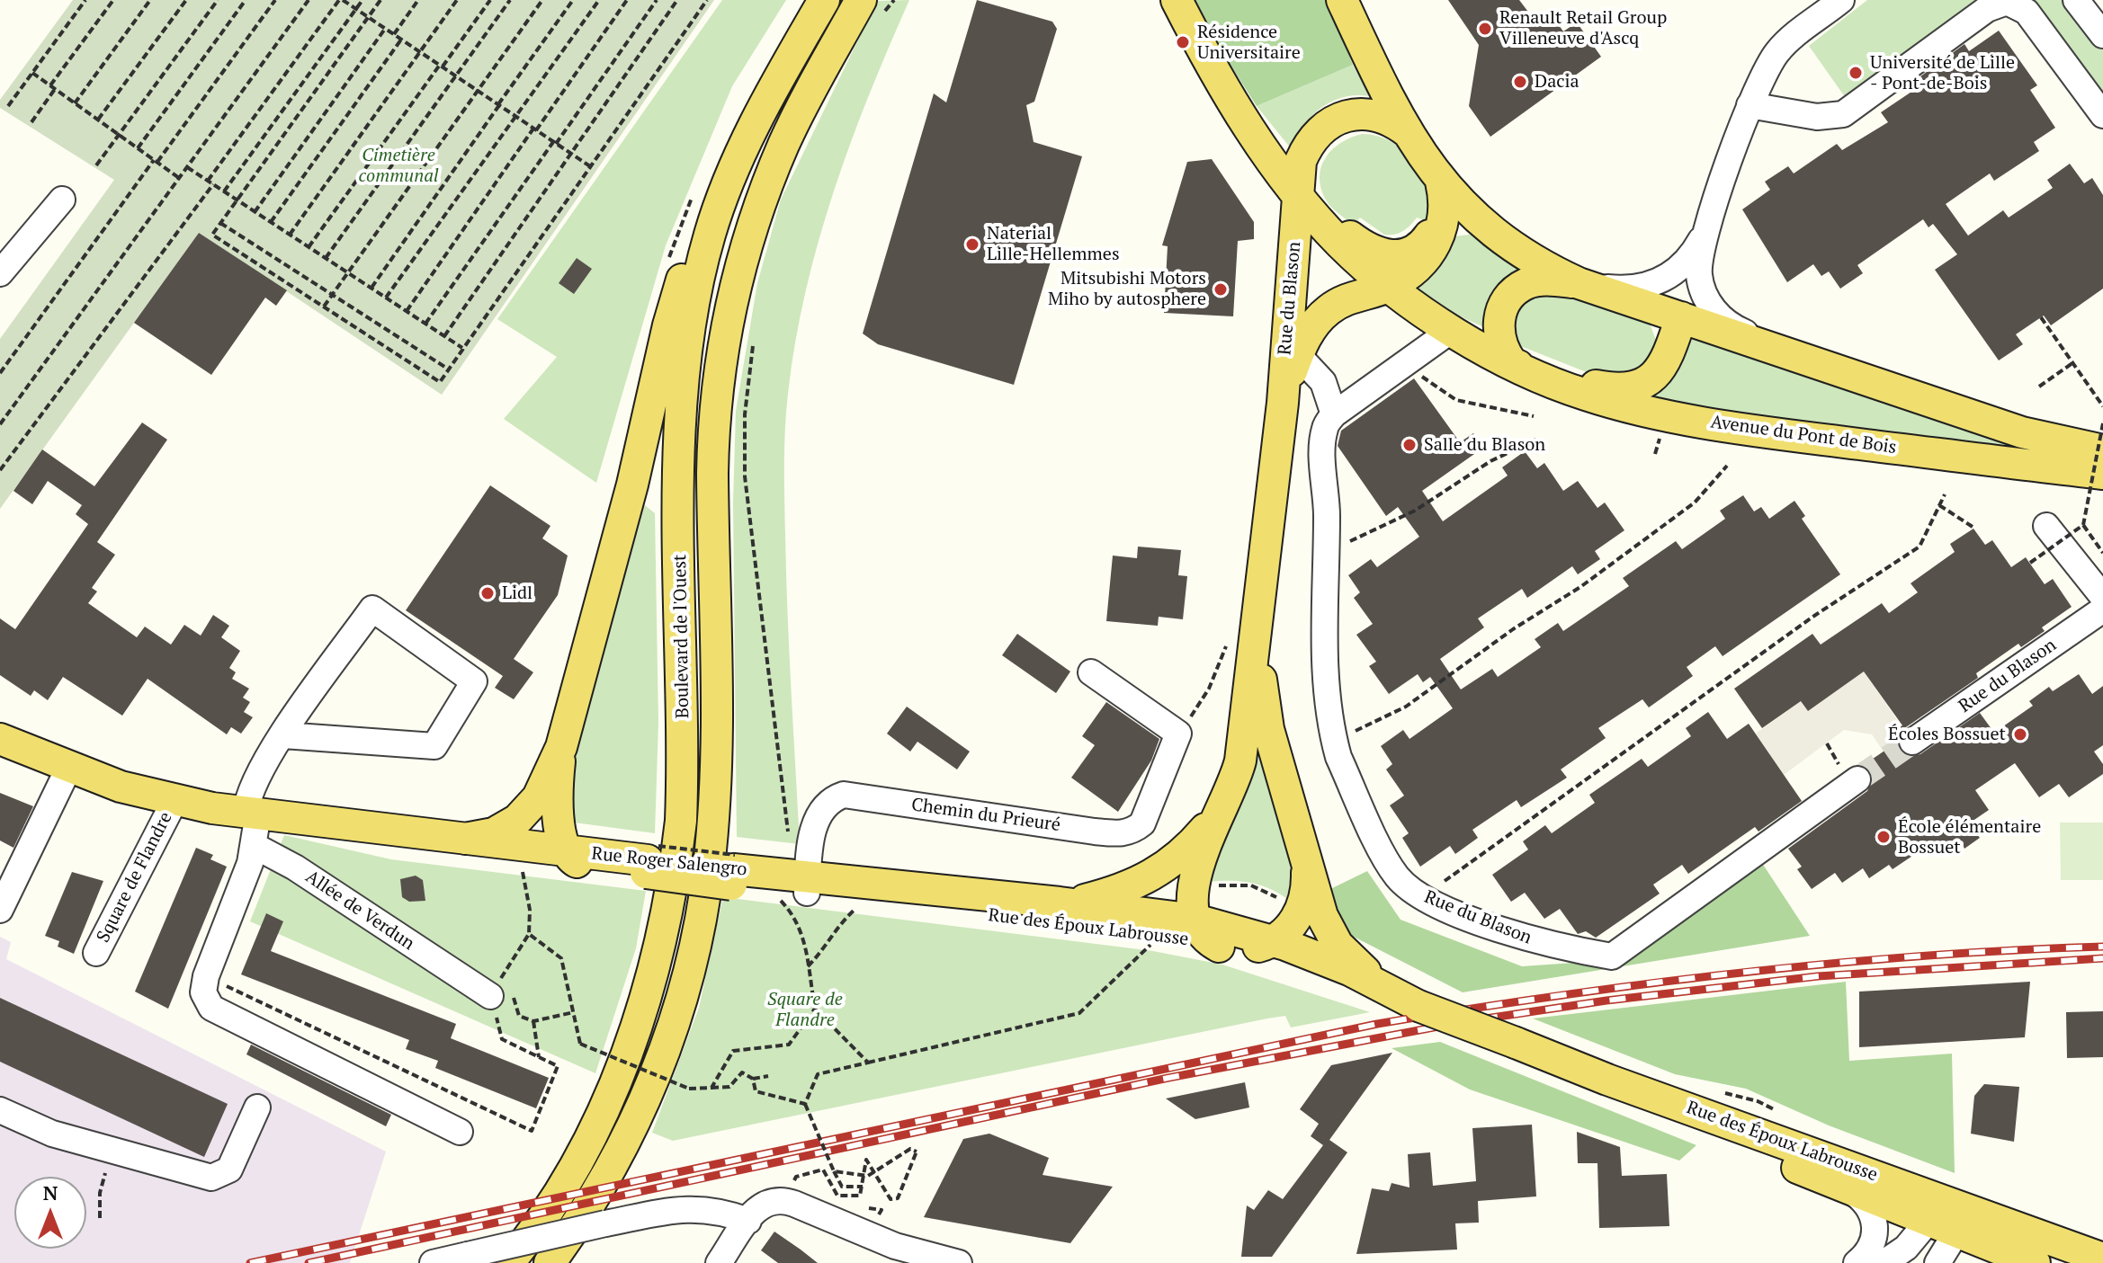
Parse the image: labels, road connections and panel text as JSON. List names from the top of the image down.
{
  "streets": {
    "main road": [
      "Rue du Blason",
      "Avenue du Pont de Bois",
      "Boulevard de l'Ouest",
      "Rue Roger Salengro",
      "Rue des Époux Labrousse"
    ],
    "street": ["Chemin du Prieuré", "Square de Flandre", "Allée de Verdun"]
  },
  "crossings": [
    ["Rue du Blason", "Avenue du Pont de Bois"],
    ["Rue du Blason", "Rue Roger Salengro"],
    ["Rue du Blason", "Rue des Époux Labrousse"],
    ["Chemin du Prieuré", "Rue Roger Salengro"],
    ["Rue Roger Salengro", "Square de Flandre"],
    ["Rue Roger Salengro", "Rue des Époux Labrousse"]
  ],
  "parks": ["Cimetière communal", "Square de Flandre"],
  "places": [
    "Renault Retail Group Villeneuve d'Ascq",
    "Résidence Universitaire",
    "Université de Lille - Pont-de-Bois",
    "Dacia",
    "Naterial Lille-Hellemmes",
    "Mitsubishi Motors Miho by autosphere",
    "Salle du Blason",
    "Lidl",
    "Écoles Bossuet",
    "École élémentaire Bossuet"
  ],
  "north": "top"
}
